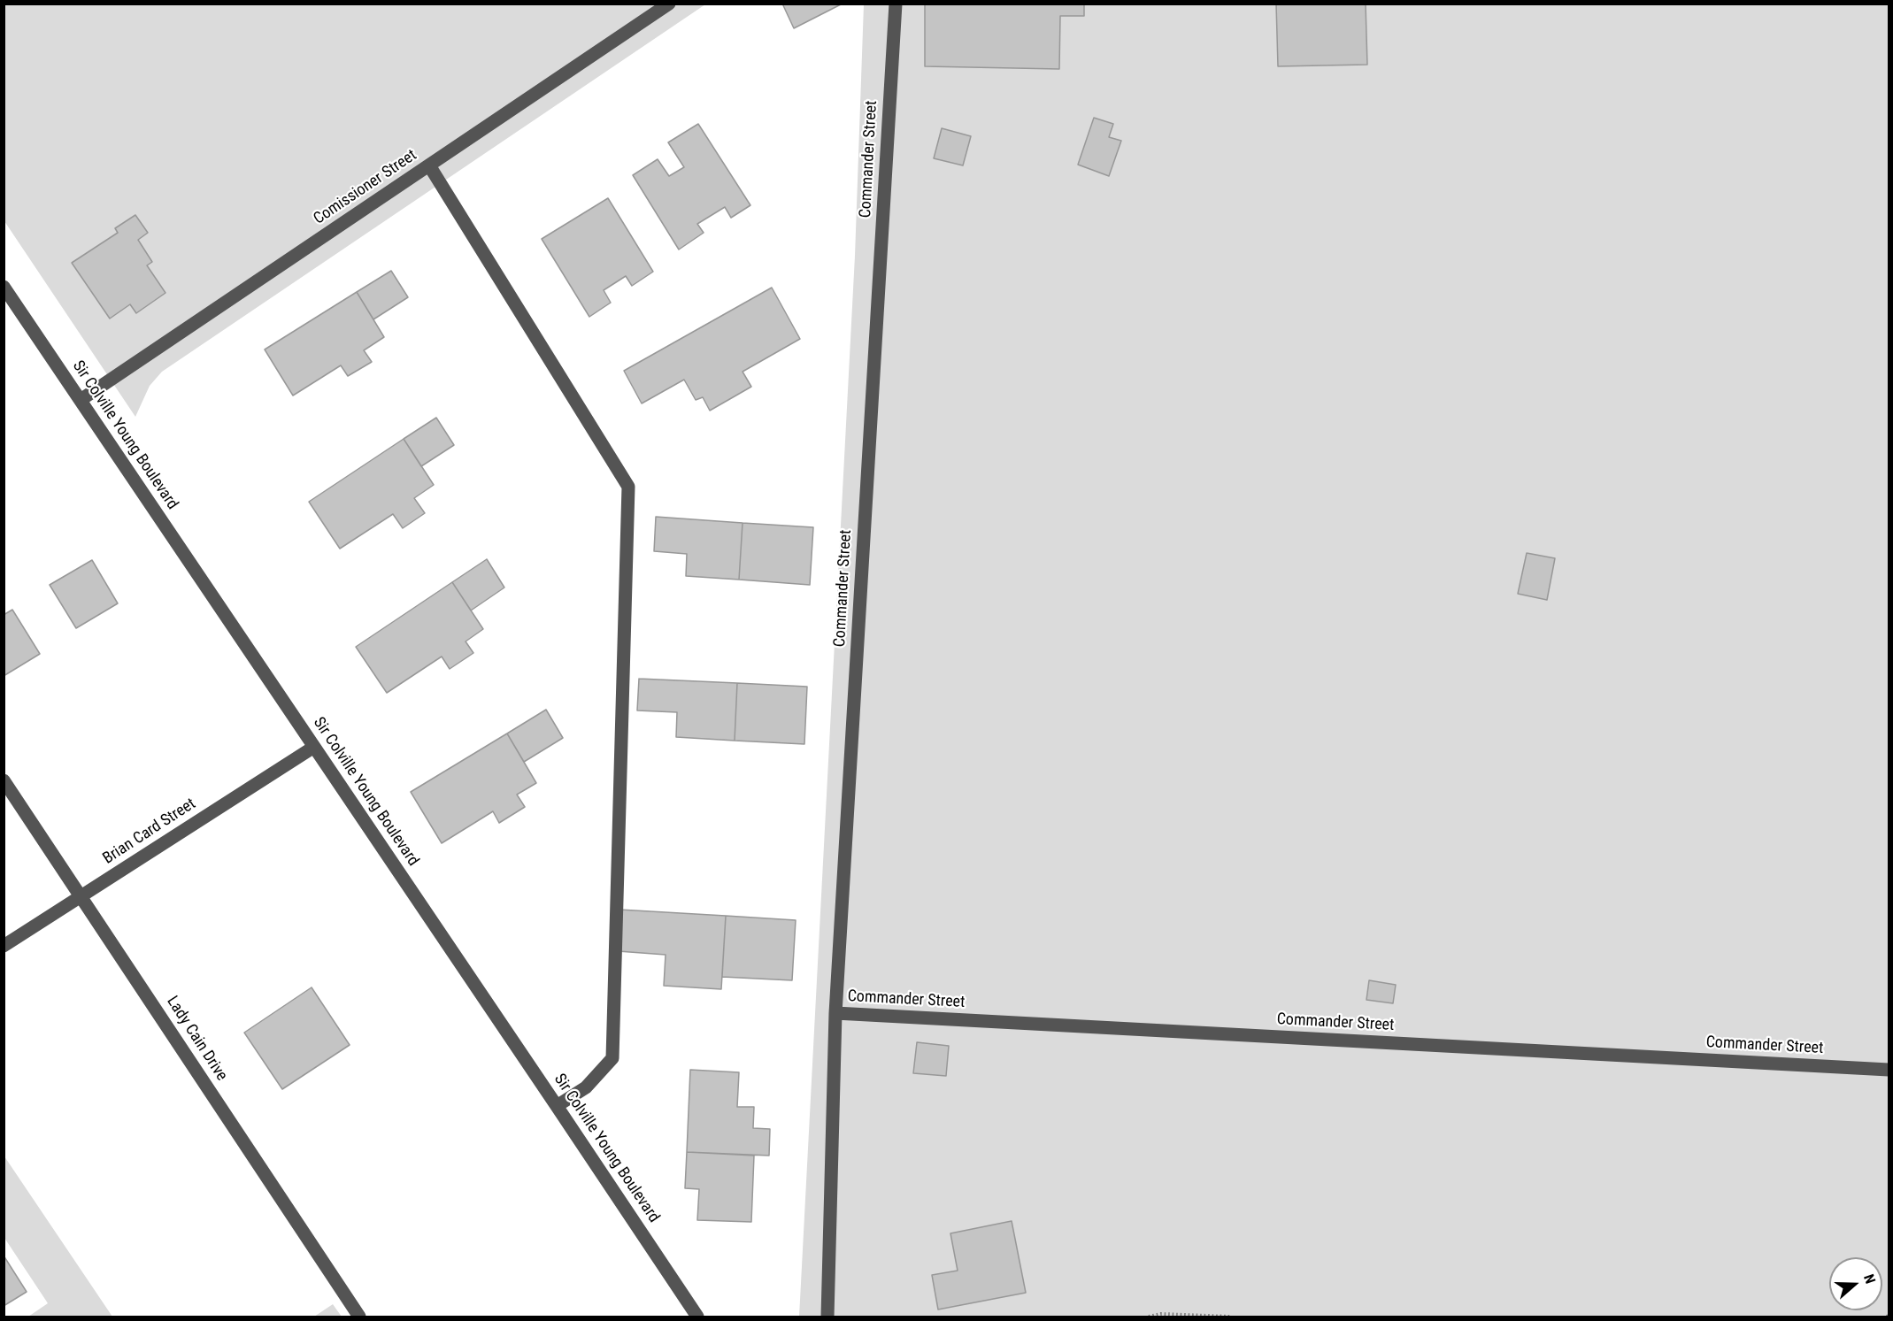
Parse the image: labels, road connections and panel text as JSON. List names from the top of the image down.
{
  "streets": {
    "street": [
      "Commander Street",
      "Comissioner Street",
      "Sir Colville Young Boulevard",
      "Brian Card Street",
      "Lady Cain Drive"
    ]
  },
  "crossings": [
    ["Comissioner Street", "Sir Colville Young Boulevard"],
    ["Sir Colville Young Boulevard", "Brian Card Street"],
    ["Brian Card Street", "Lady Cain Drive"]
  ],
  "north": "right"
}
